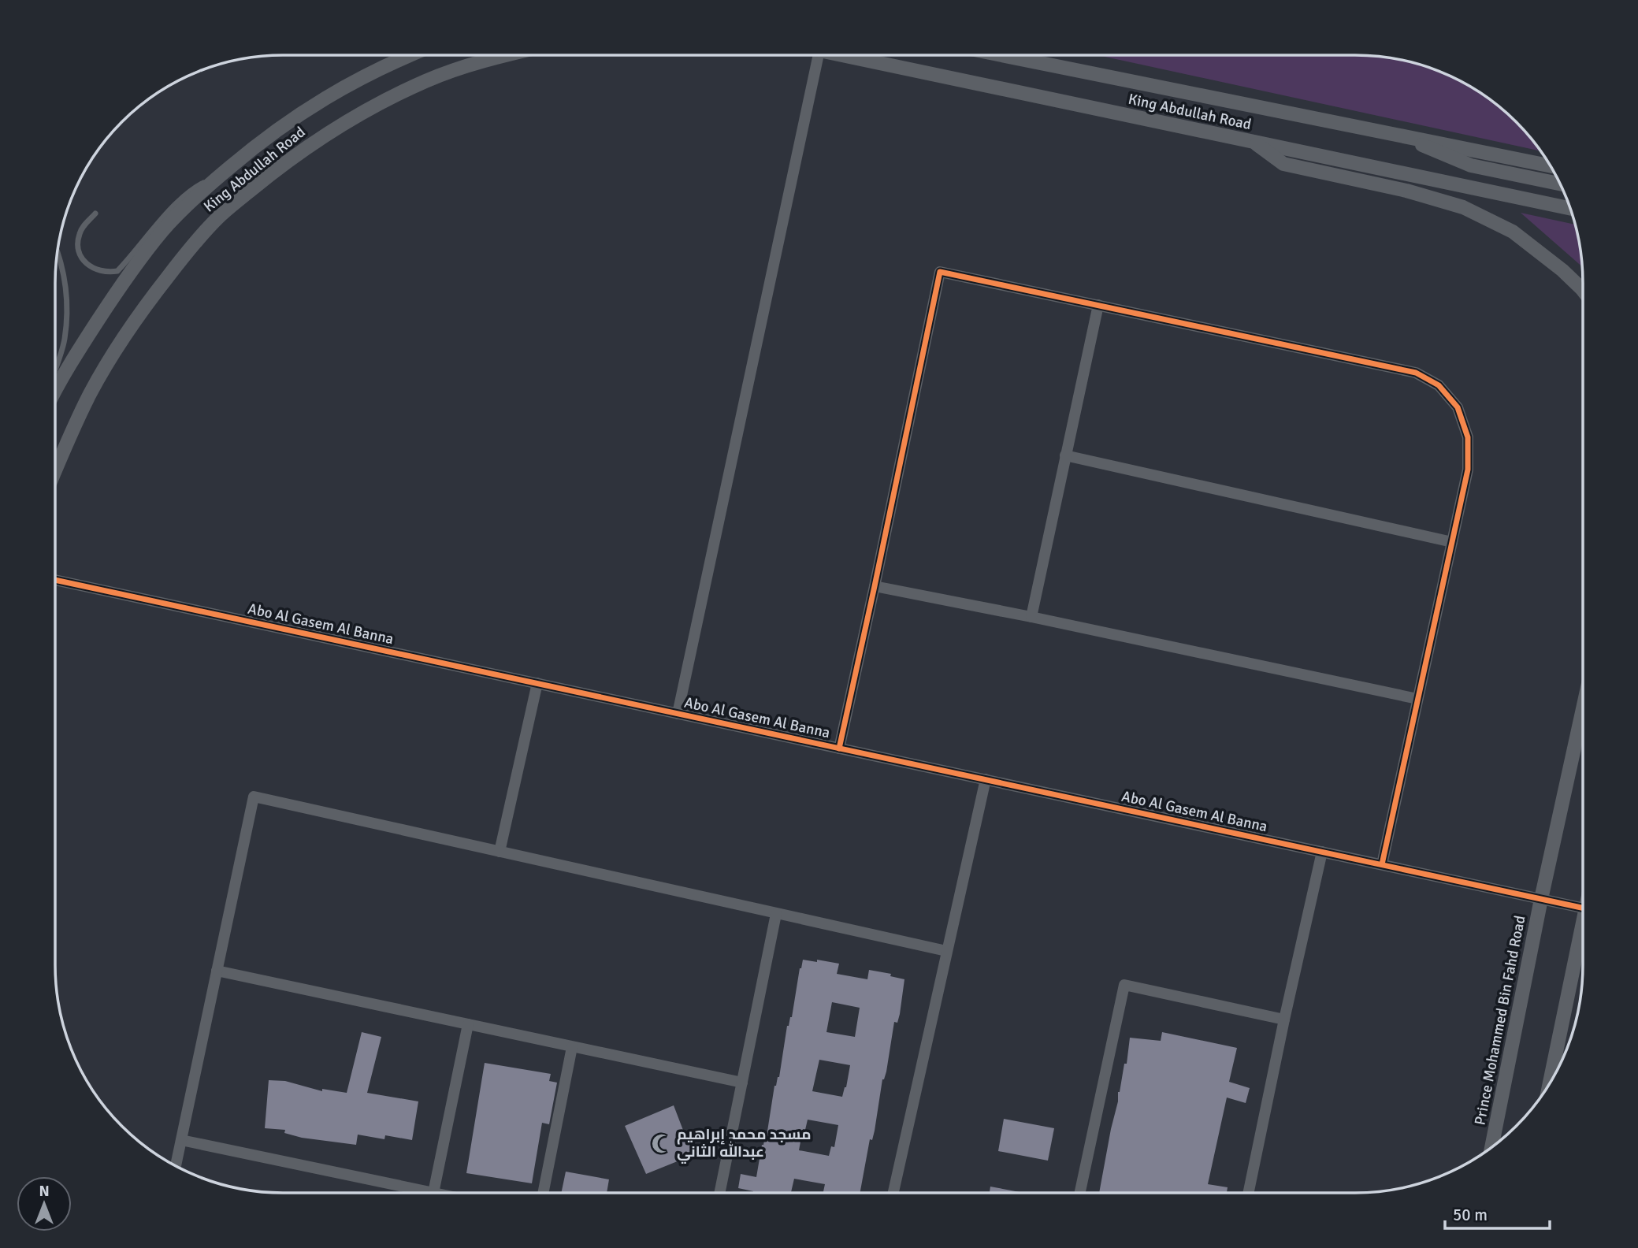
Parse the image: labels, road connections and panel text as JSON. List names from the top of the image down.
{
  "streets": {
    "street": ["King Abdullah Road", "Abo Al Gasem Al Banna", "Prince Mohammed Bin Fahd Road"]
  },
  "crossings": [
    ["Abo Al Gasem Al Banna", "Prince Mohammed Bin Fahd Road"]
  ],
  "places": {
    "mosque": ["مسجد محمد إبراهيم عبدالله الثاني"]
  },
  "scale_bar": "50 m",
  "north": "top"
}
